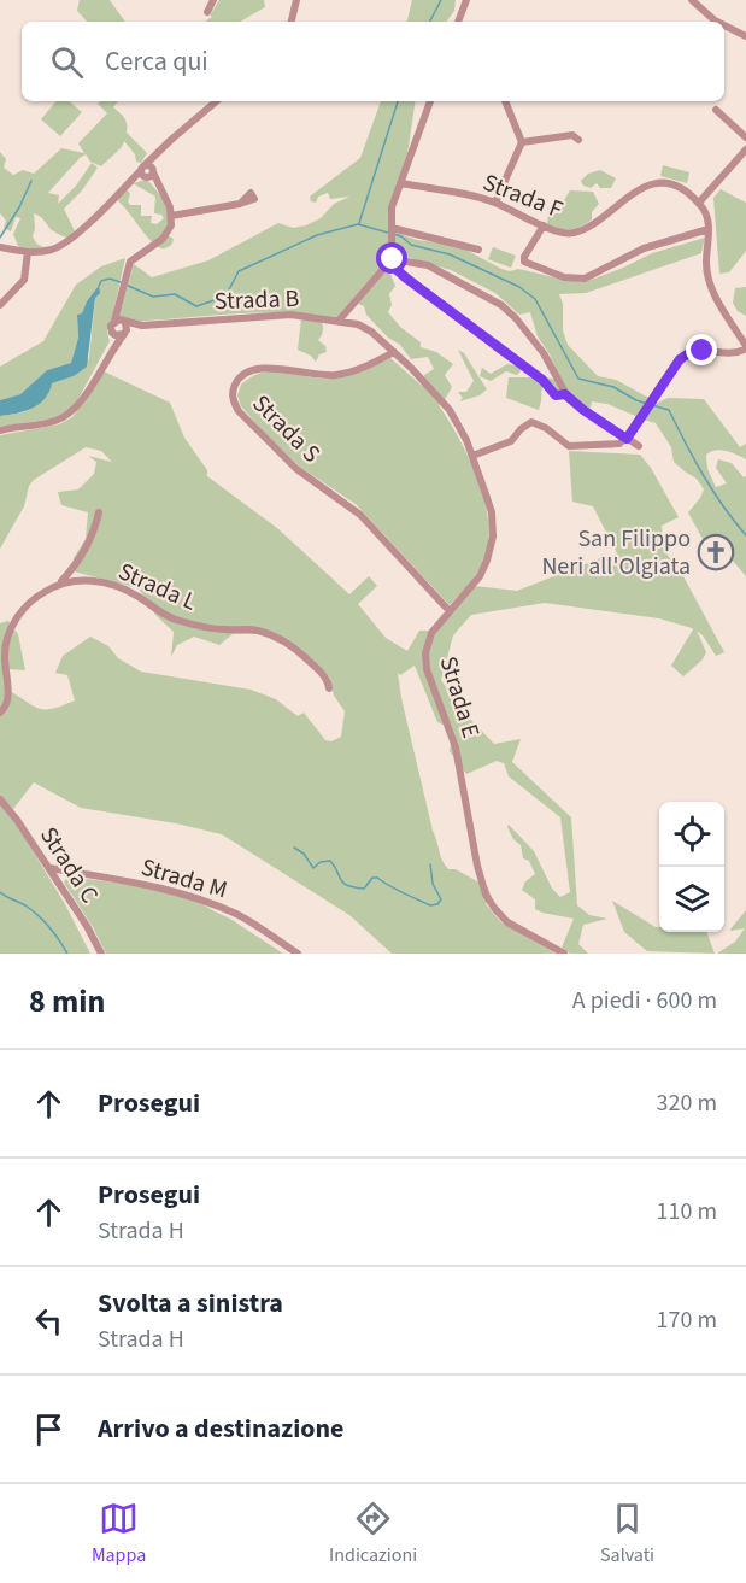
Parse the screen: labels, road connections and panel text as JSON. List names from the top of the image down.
{
  "streets": {
    "street": [
      "Strada F",
      "Strada B",
      "Strada S",
      "Strada L",
      "Strada E",
      "Strada C",
      "Strada M"
    ]
  },
  "crossings": [
    ["Strada B", "Strada E"],
    ["Strada S", "Strada E"],
    ["Strada C", "Strada M"]
  ],
  "places": {
    "church": ["San Filippo Neri all'Olgiata"]
  },
  "page": {
    "search": "Cerca qui",
    "heading": ["8 min", "A piedi · 600 m"],
    "list": [
      ["Prosegui", "320 m"],
      ["Prosegui", "Strada H", "110 m"],
      ["Svolta a sinistra", "Strada H", "170 m"],
      "Arrivo a destinazione"
    ],
    "nav": ["Mappa", "Indicazioni", "Salvati"]
  }
}
